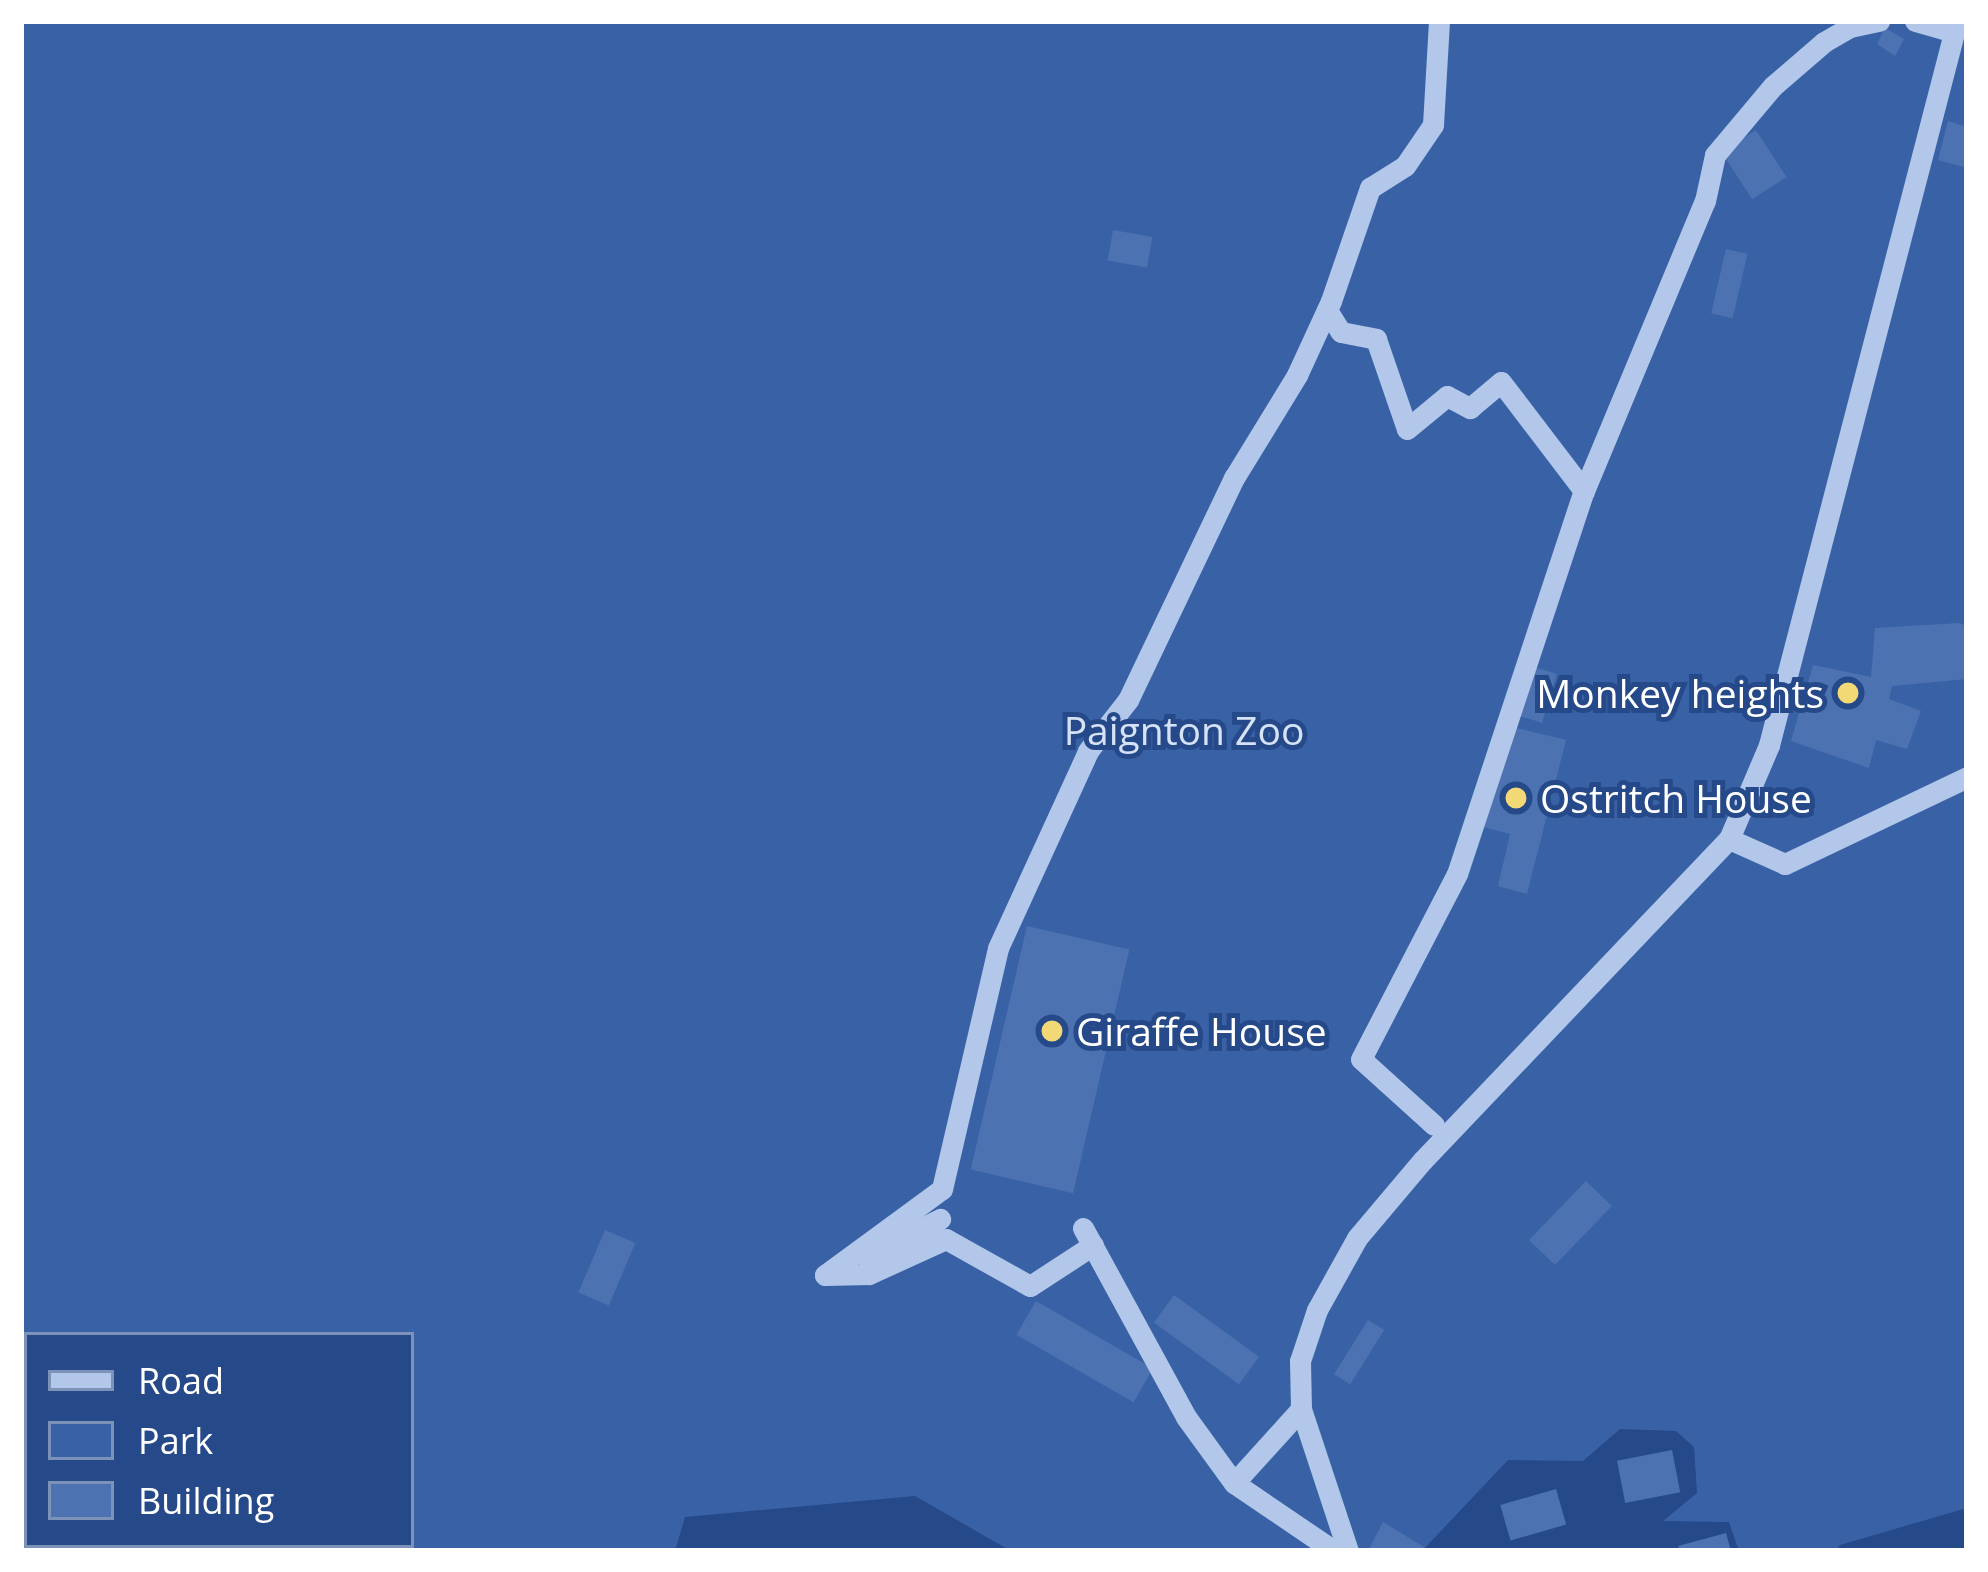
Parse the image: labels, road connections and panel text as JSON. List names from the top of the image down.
{
  "parks": ["Paignton Zoo"],
  "places": ["Monkey heights", "Ostritch House", "Giraffe House"],
  "legend": ["Road", "Park", "Building"]
}
